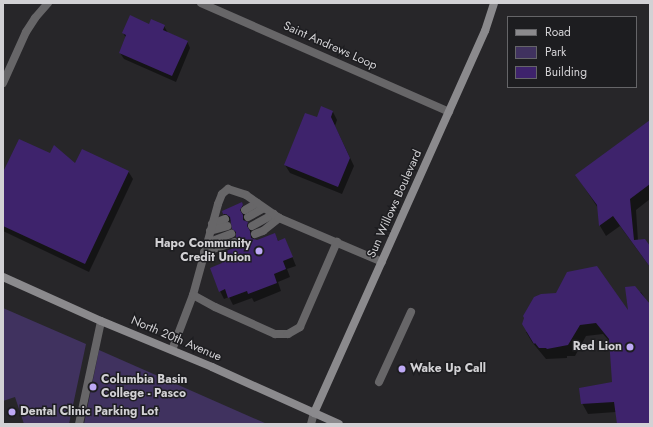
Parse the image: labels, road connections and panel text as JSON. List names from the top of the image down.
{
  "streets": {
    "street": ["Saint Andrews Loop", "Sun Willows Boulevard", "North 20th Avenue"]
  },
  "crossings": [
    ["Saint Andrews Loop", "Sun Willows Boulevard"],
    ["Sun Willows Boulevard", "North 20th Avenue"]
  ],
  "places": [
    "Hapo Community Credit Union",
    "Red Lion",
    "Wake Up Call",
    "Columbia Basin College - Pasco",
    "Dental Clinic Parking Lot"
  ],
  "legend": ["Road", "Park", "Building"]
}
